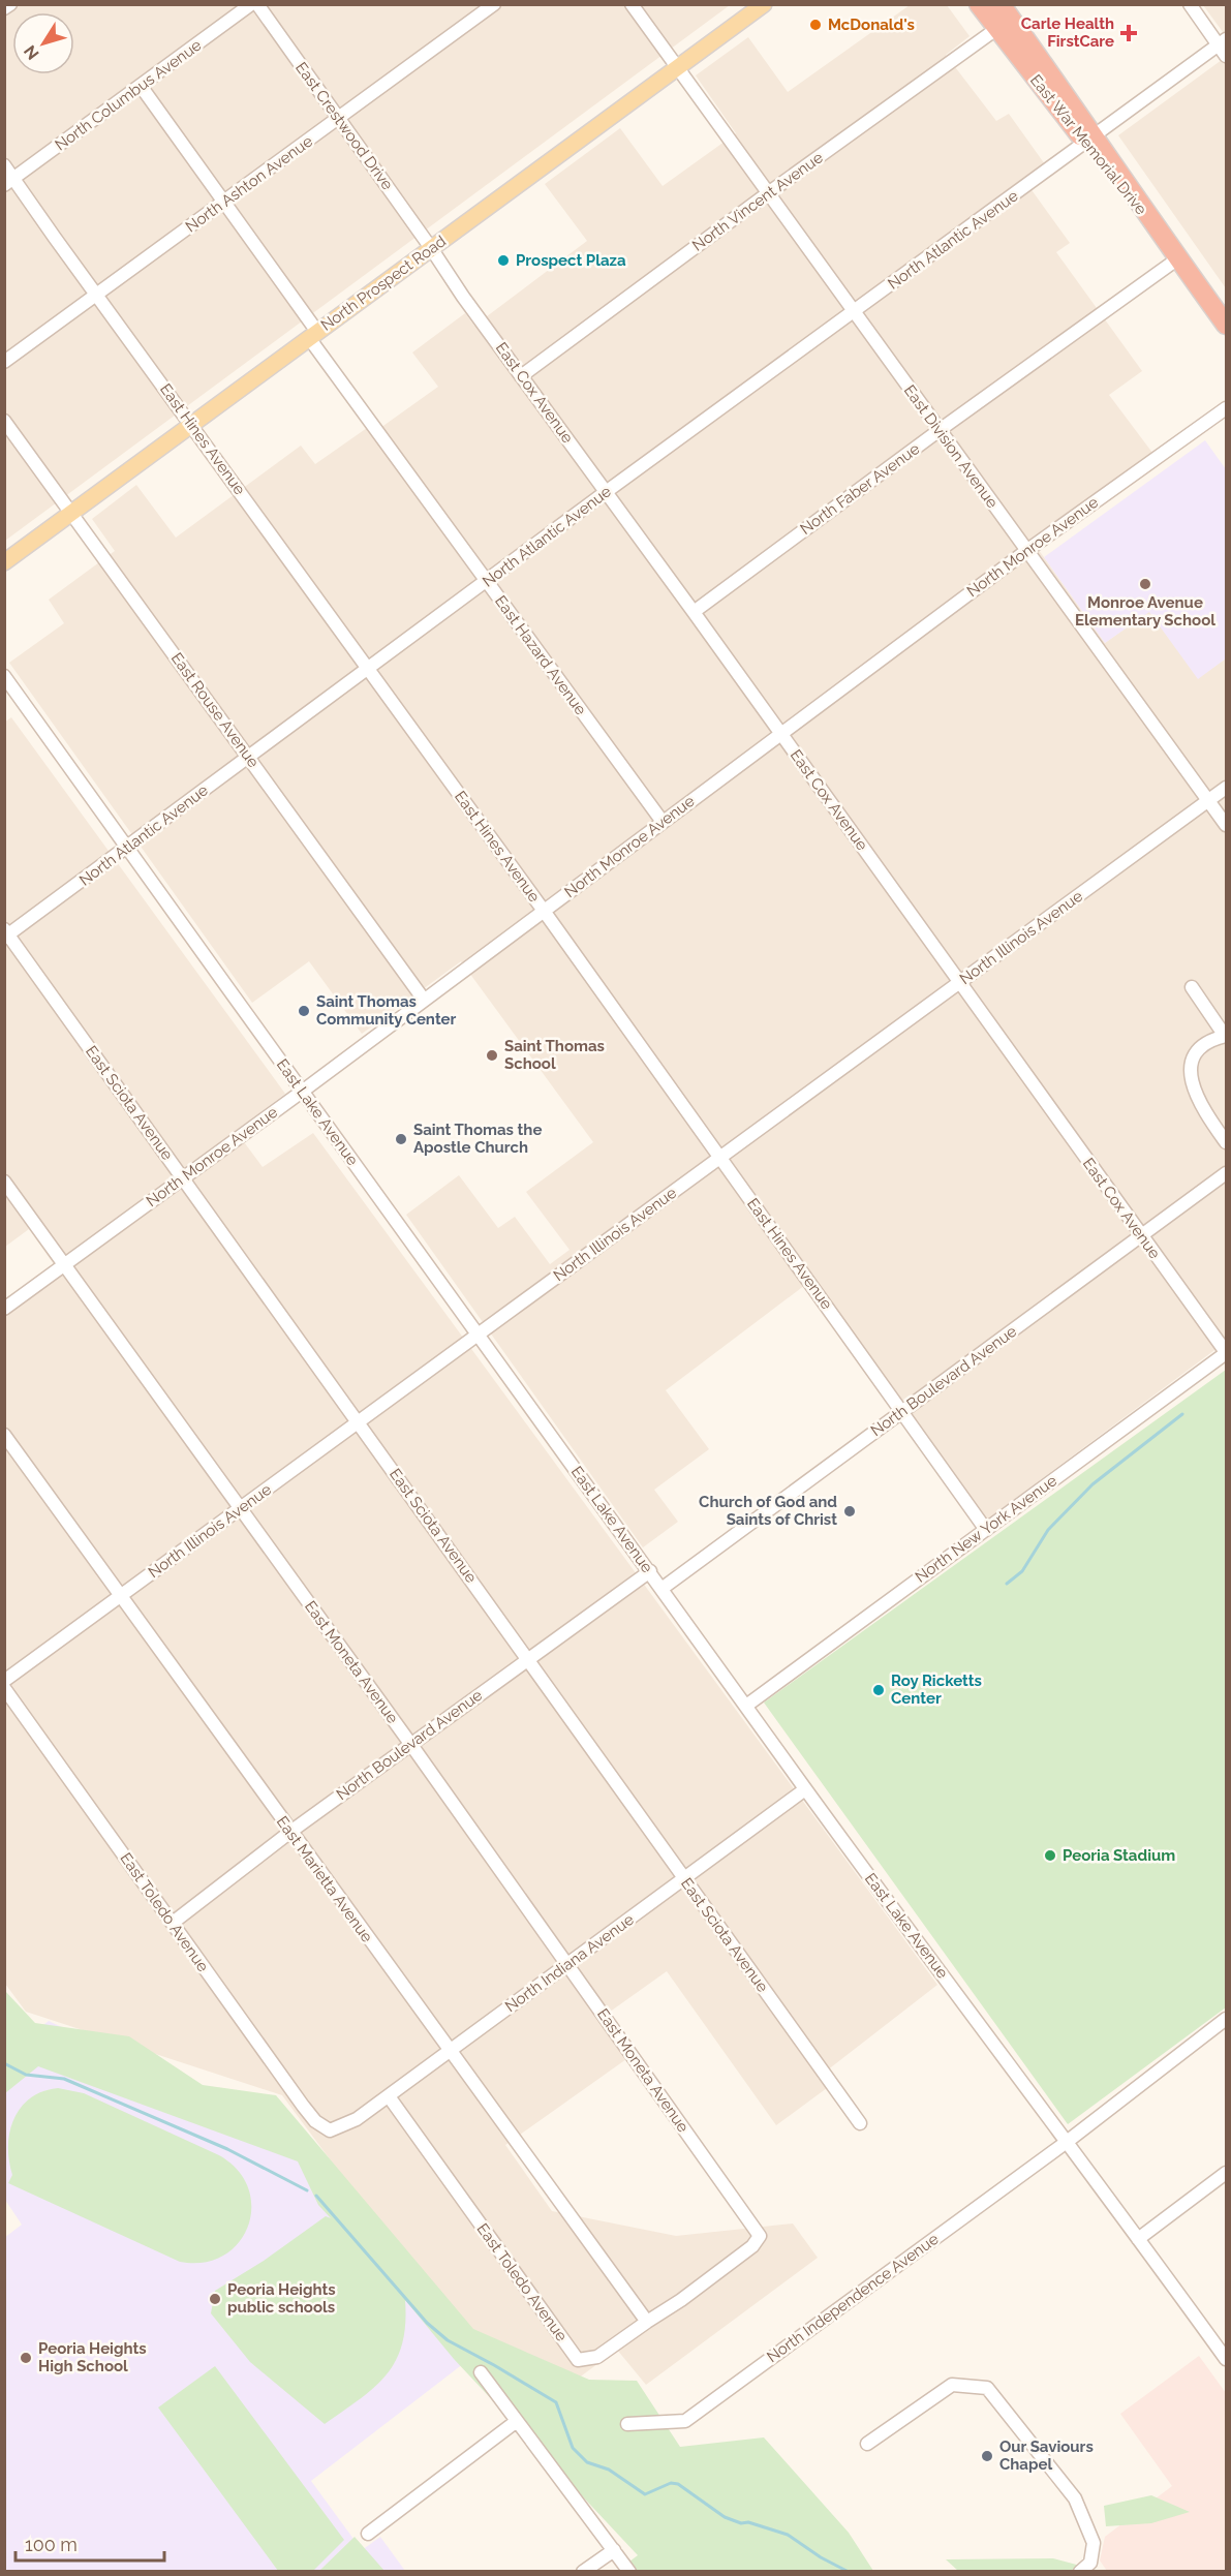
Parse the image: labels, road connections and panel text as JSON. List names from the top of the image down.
{
  "streets": {
    "highway": ["East War Memorial Drive"],
    "main road": ["North Prospect Road"],
    "street": [
      "North Columbus Avenue",
      "East Crestwood Drive",
      "North Ashton Avenue",
      "North Vincent Avenue",
      "North Atlantic Avenue",
      "East Cox Avenue",
      "East Hines Avenue",
      "East Division Avenue",
      "North Faber Avenue",
      "North Monroe Avenue",
      "East Hazard Avenue",
      "East Rouse Avenue",
      "North Illinois Avenue",
      "East Sciota Avenue",
      "East Lake Avenue",
      "North Boulevard Avenue",
      "North New York Avenue",
      "East Moneta Avenue",
      "East Marietta Avenue",
      "East Toledo Avenue",
      "North Indiana Avenue",
      "North Independence Avenue"
    ]
  },
  "crossings": [
    ["North Columbus Avenue", "East Hines Avenue"],
    ["North Columbus Avenue", "East Hazard Avenue"],
    ["East Crestwood Drive", "North Ashton Avenue"],
    ["East Crestwood Drive", "North Prospect Road"],
    ["East Crestwood Drive", "East Cox Avenue"],
    ["East War Memorial Drive", "North Vincent Avenue"],
    ["East War Memorial Drive", "North Atlantic Avenue"],
    ["East War Memorial Drive", "North Faber Avenue"],
    ["North Ashton Avenue", "East Hines Avenue"],
    ["North Ashton Avenue", "East Hazard Avenue"],
    ["North Vincent Avenue", "East Cox Avenue"],
    ["North Vincent Avenue", "East Division Avenue"],
    ["North Atlantic Avenue", "East Cox Avenue"],
    ["North Atlantic Avenue", "East Hines Avenue"],
    ["North Atlantic Avenue", "East Division Avenue"],
    ["North Atlantic Avenue", "East Hazard Avenue"],
    ["North Atlantic Avenue", "East Rouse Avenue"],
    ["North Atlantic Avenue", "East Sciota Avenue"],
    ["North Atlantic Avenue", "East Lake Avenue"],
    ["North Prospect Road", "East Cox Avenue"],
    ["North Prospect Road", "East Hines Avenue"],
    ["North Prospect Road", "East Division Avenue"],
    ["North Prospect Road", "East Hazard Avenue"],
    ["North Prospect Road", "East Rouse Avenue"],
    ["East Cox Avenue", "North Faber Avenue"],
    ["East Cox Avenue", "North Monroe Avenue"],
    ["East Cox Avenue", "North Illinois Avenue"],
    ["East Cox Avenue", "North Boulevard Avenue"],
    ["East Cox Avenue", "North New York Avenue"],
    ["East Hines Avenue", "North Monroe Avenue"],
    ["East Hines Avenue", "North Illinois Avenue"],
    ["East Hines Avenue", "North Boulevard Avenue"],
    ["East Hines Avenue", "North New York Avenue"],
    ["East Division Avenue", "North Faber Avenue"],
    ["East Division Avenue", "North Monroe Avenue"],
    ["East Division Avenue", "North Illinois Avenue"],
    ["North Monroe Avenue", "East Hazard Avenue"],
    ["North Monroe Avenue", "East Rouse Avenue"],
    ["North Monroe Avenue", "East Sciota Avenue"],
    ["North Monroe Avenue", "East Lake Avenue"],
    ["North Monroe Avenue", "East Moneta Avenue"],
    ["North Illinois Avenue", "East Sciota Avenue"],
    ["North Illinois Avenue", "East Lake Avenue"],
    ["North Illinois Avenue", "East Moneta Avenue"],
    ["North Illinois Avenue", "East Marietta Avenue"],
    ["East Sciota Avenue", "North Boulevard Avenue"],
    ["East Sciota Avenue", "North Indiana Avenue"],
    ["East Lake Avenue", "North Boulevard Avenue"],
    ["East Lake Avenue", "North New York Avenue"],
    ["East Lake Avenue", "North Indiana Avenue"],
    ["East Lake Avenue", "North Independence Avenue"],
    ["North Boulevard Avenue", "East Moneta Avenue"],
    ["North Boulevard Avenue", "East Marietta Avenue"],
    ["North Boulevard Avenue", "East Toledo Avenue"],
    ["East Moneta Avenue", "East Marietta Avenue"],
    ["East Moneta Avenue", "East Toledo Avenue"],
    ["East Moneta Avenue", "North Indiana Avenue"],
    ["East Marietta Avenue", "East Toledo Avenue"],
    ["East Marietta Avenue", "North Indiana Avenue"],
    ["East Toledo Avenue", "North Indiana Avenue"]
  ],
  "places": {
    "other": [
      "McDonald's",
      "Prospect Plaza",
      "Monroe Avenue Elementary School",
      "Saint Thomas Community Center",
      "Saint Thomas School",
      "Saint Thomas the Apostle Church",
      "Church of God and Saints of Christ",
      "Roy Ricketts Center",
      "Peoria Stadium",
      "Peoria Heights public schools",
      "Peoria Heights High School",
      "Our Saviours Chapel"
    ],
    "health": ["Carle Health FirstCare"]
  },
  "scale_bar": "100 m",
  "north": "bottom left"
}
